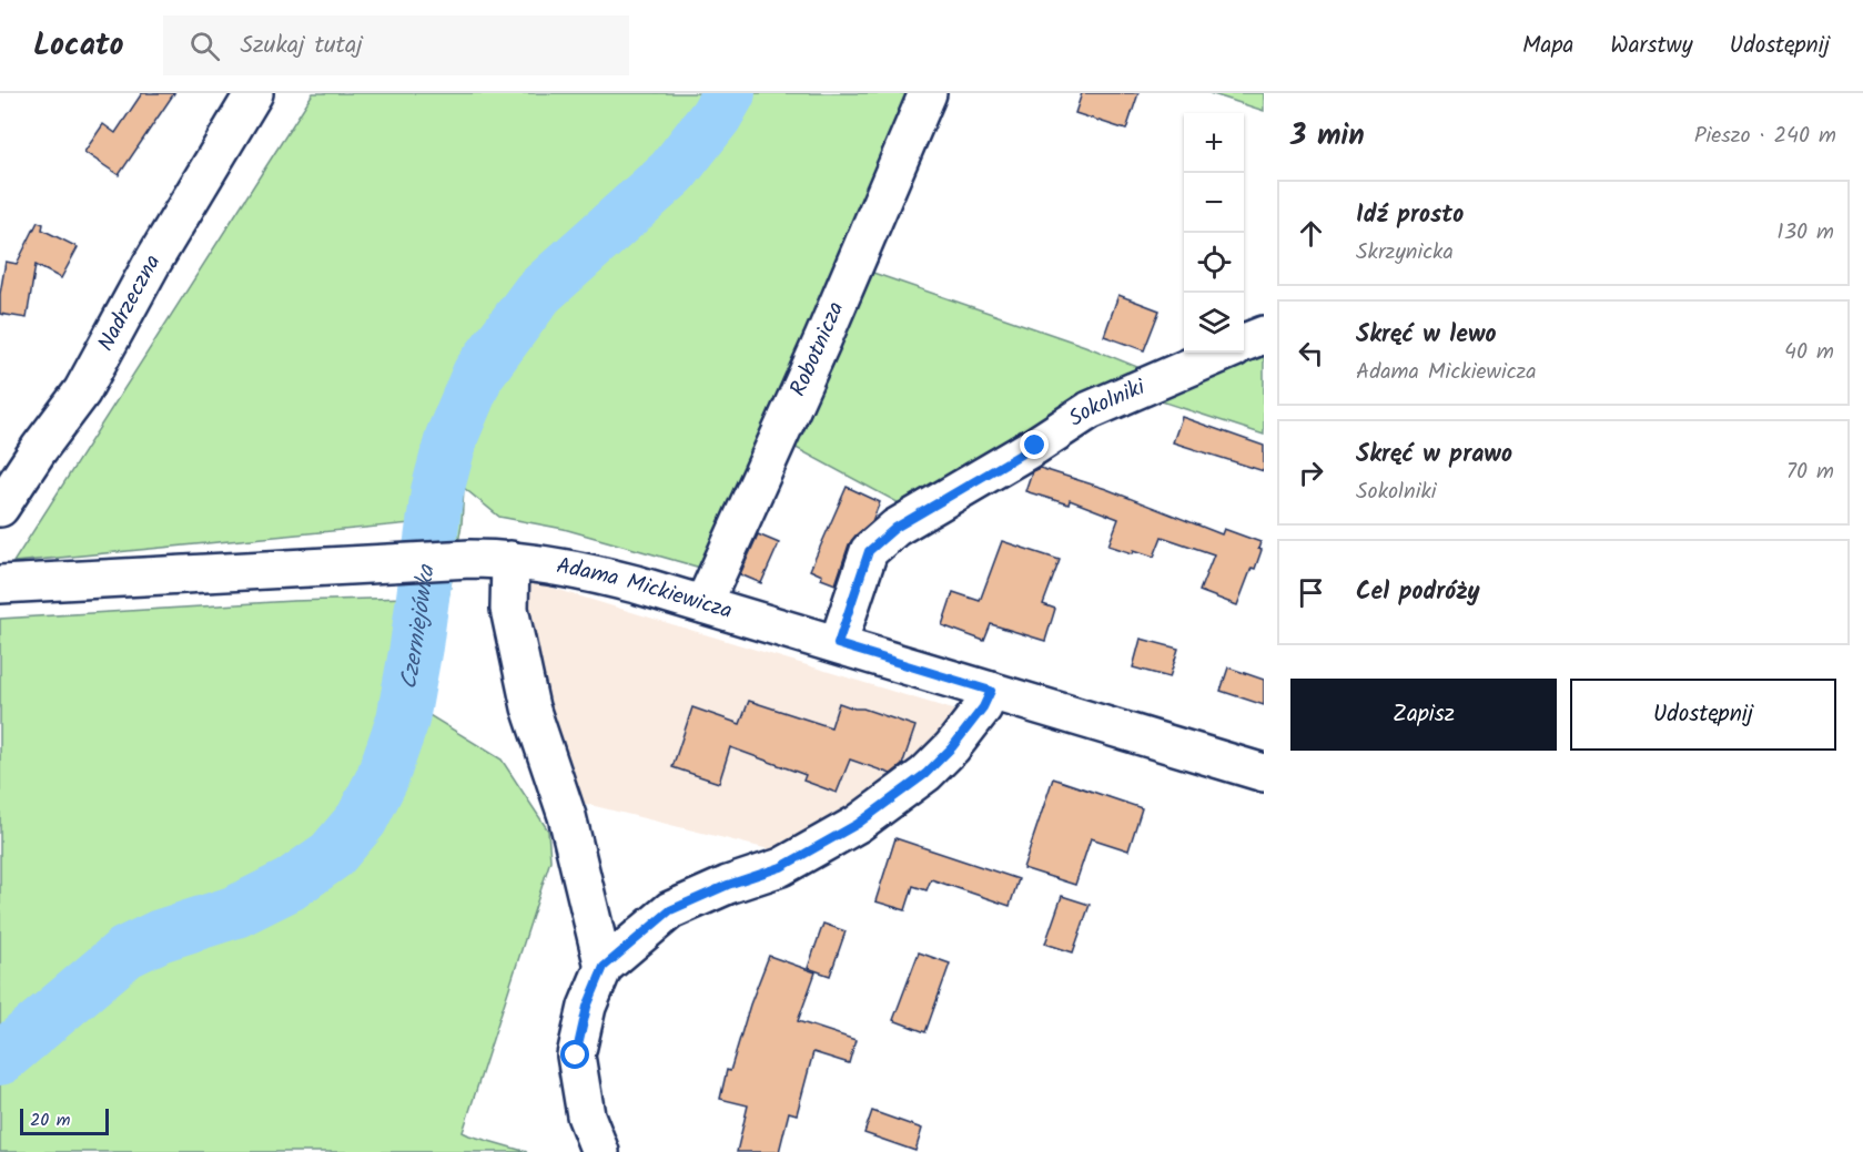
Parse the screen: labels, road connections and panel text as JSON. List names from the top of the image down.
{
  "streets": {
    "street": [
      "Nadrzeczna",
      "Robotnicza",
      "Sokolniki",
      "Adama Mickiewicza"
    ]
  },
  "crossings": [
    ["Robotnicza", "Adama Mickiewicza"],
    ["Sokolniki", "Adama Mickiewicza"]
  ],
  "water": ["Czerniejówka"],
  "scale_bar": "20 m",
  "page": {
    "header": "Locato",
    "search": "Szukaj tutaj",
    "nav": ["Mapa", "Warstwy", "Udostępnij"],
    "heading": ["3 min", "Pieszo · 240 m"],
    "map_buttons": ["+", "−"],
    "list": [
      ["Idź prosto", "Skrzynicka", "130 m"],
      ["Skręć w lewo", "Adama Mickiewicza", "40 m"],
      ["Skręć w prawo", "Sokolniki", "70 m"],
      "Cel podróży"
    ],
    "buttons": ["Zapisz", "Udostępnij"],
    "scale": "20 m"
  }
}
